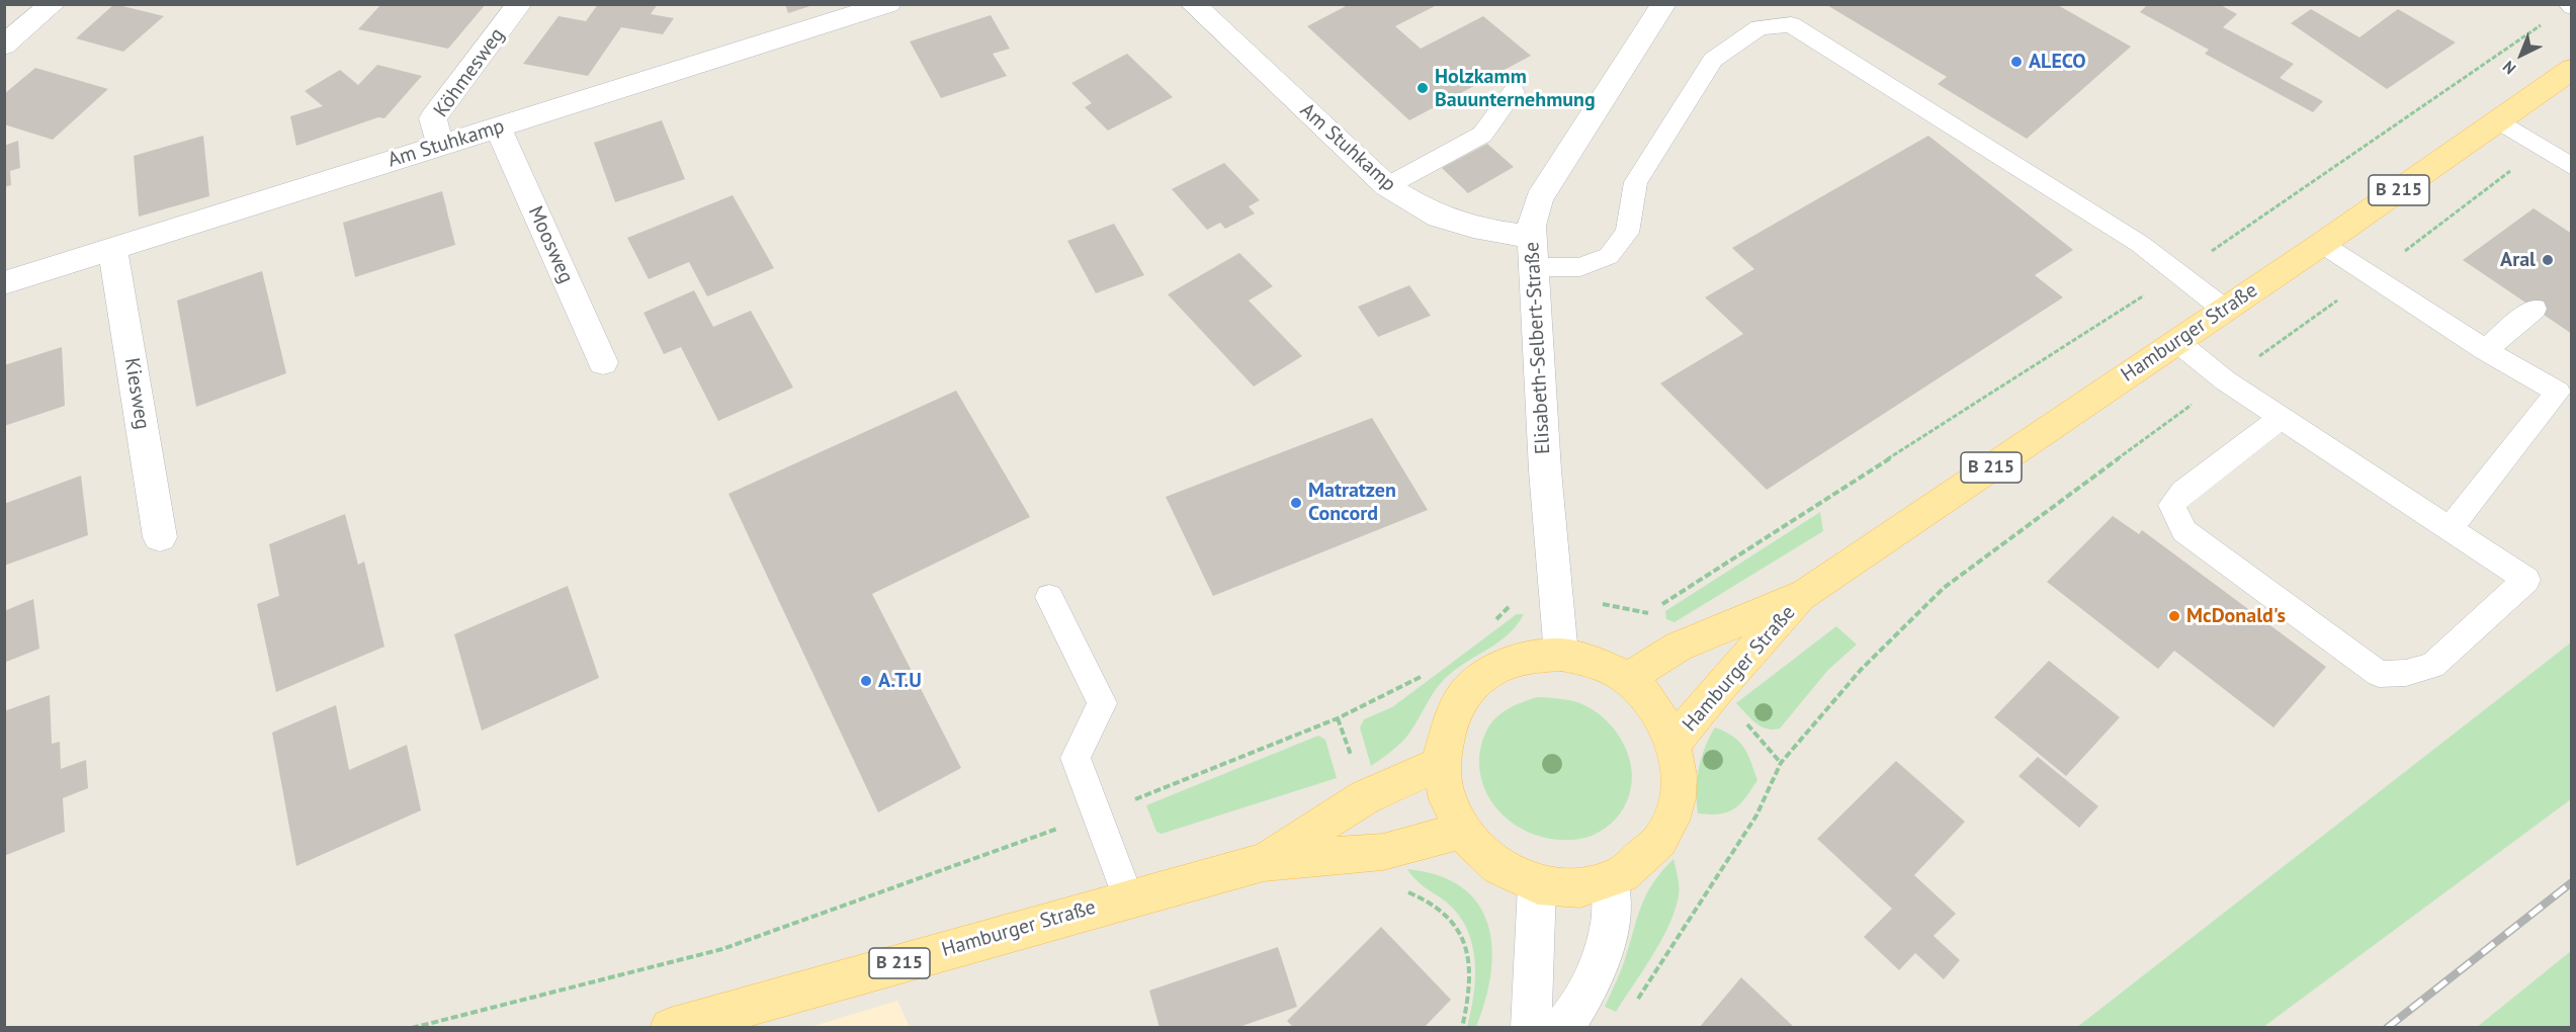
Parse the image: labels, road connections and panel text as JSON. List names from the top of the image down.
{
  "streets": {
    "main road": ["B 215", "Hamburger Straße"],
    "street": [
      "Köhmesweg",
      "Am Stuhkamp",
      "Moosweg",
      "Elisabeth-Selbert-Straße",
      "Kiesweg"
    ]
  },
  "crossings": [
    ["Köhmesweg", "Am Stuhkamp"],
    ["Am Stuhkamp", "Moosweg"],
    ["Am Stuhkamp", "Elisabeth-Selbert-Straße"],
    ["Am Stuhkamp", "Kiesweg"]
  ],
  "places": [
    "ALECO",
    "Holzkamm Bauunternehmung",
    "Aral",
    "Matratzen Concord",
    "McDonald's",
    "A.T.U"
  ],
  "north": "bottom left"
}
